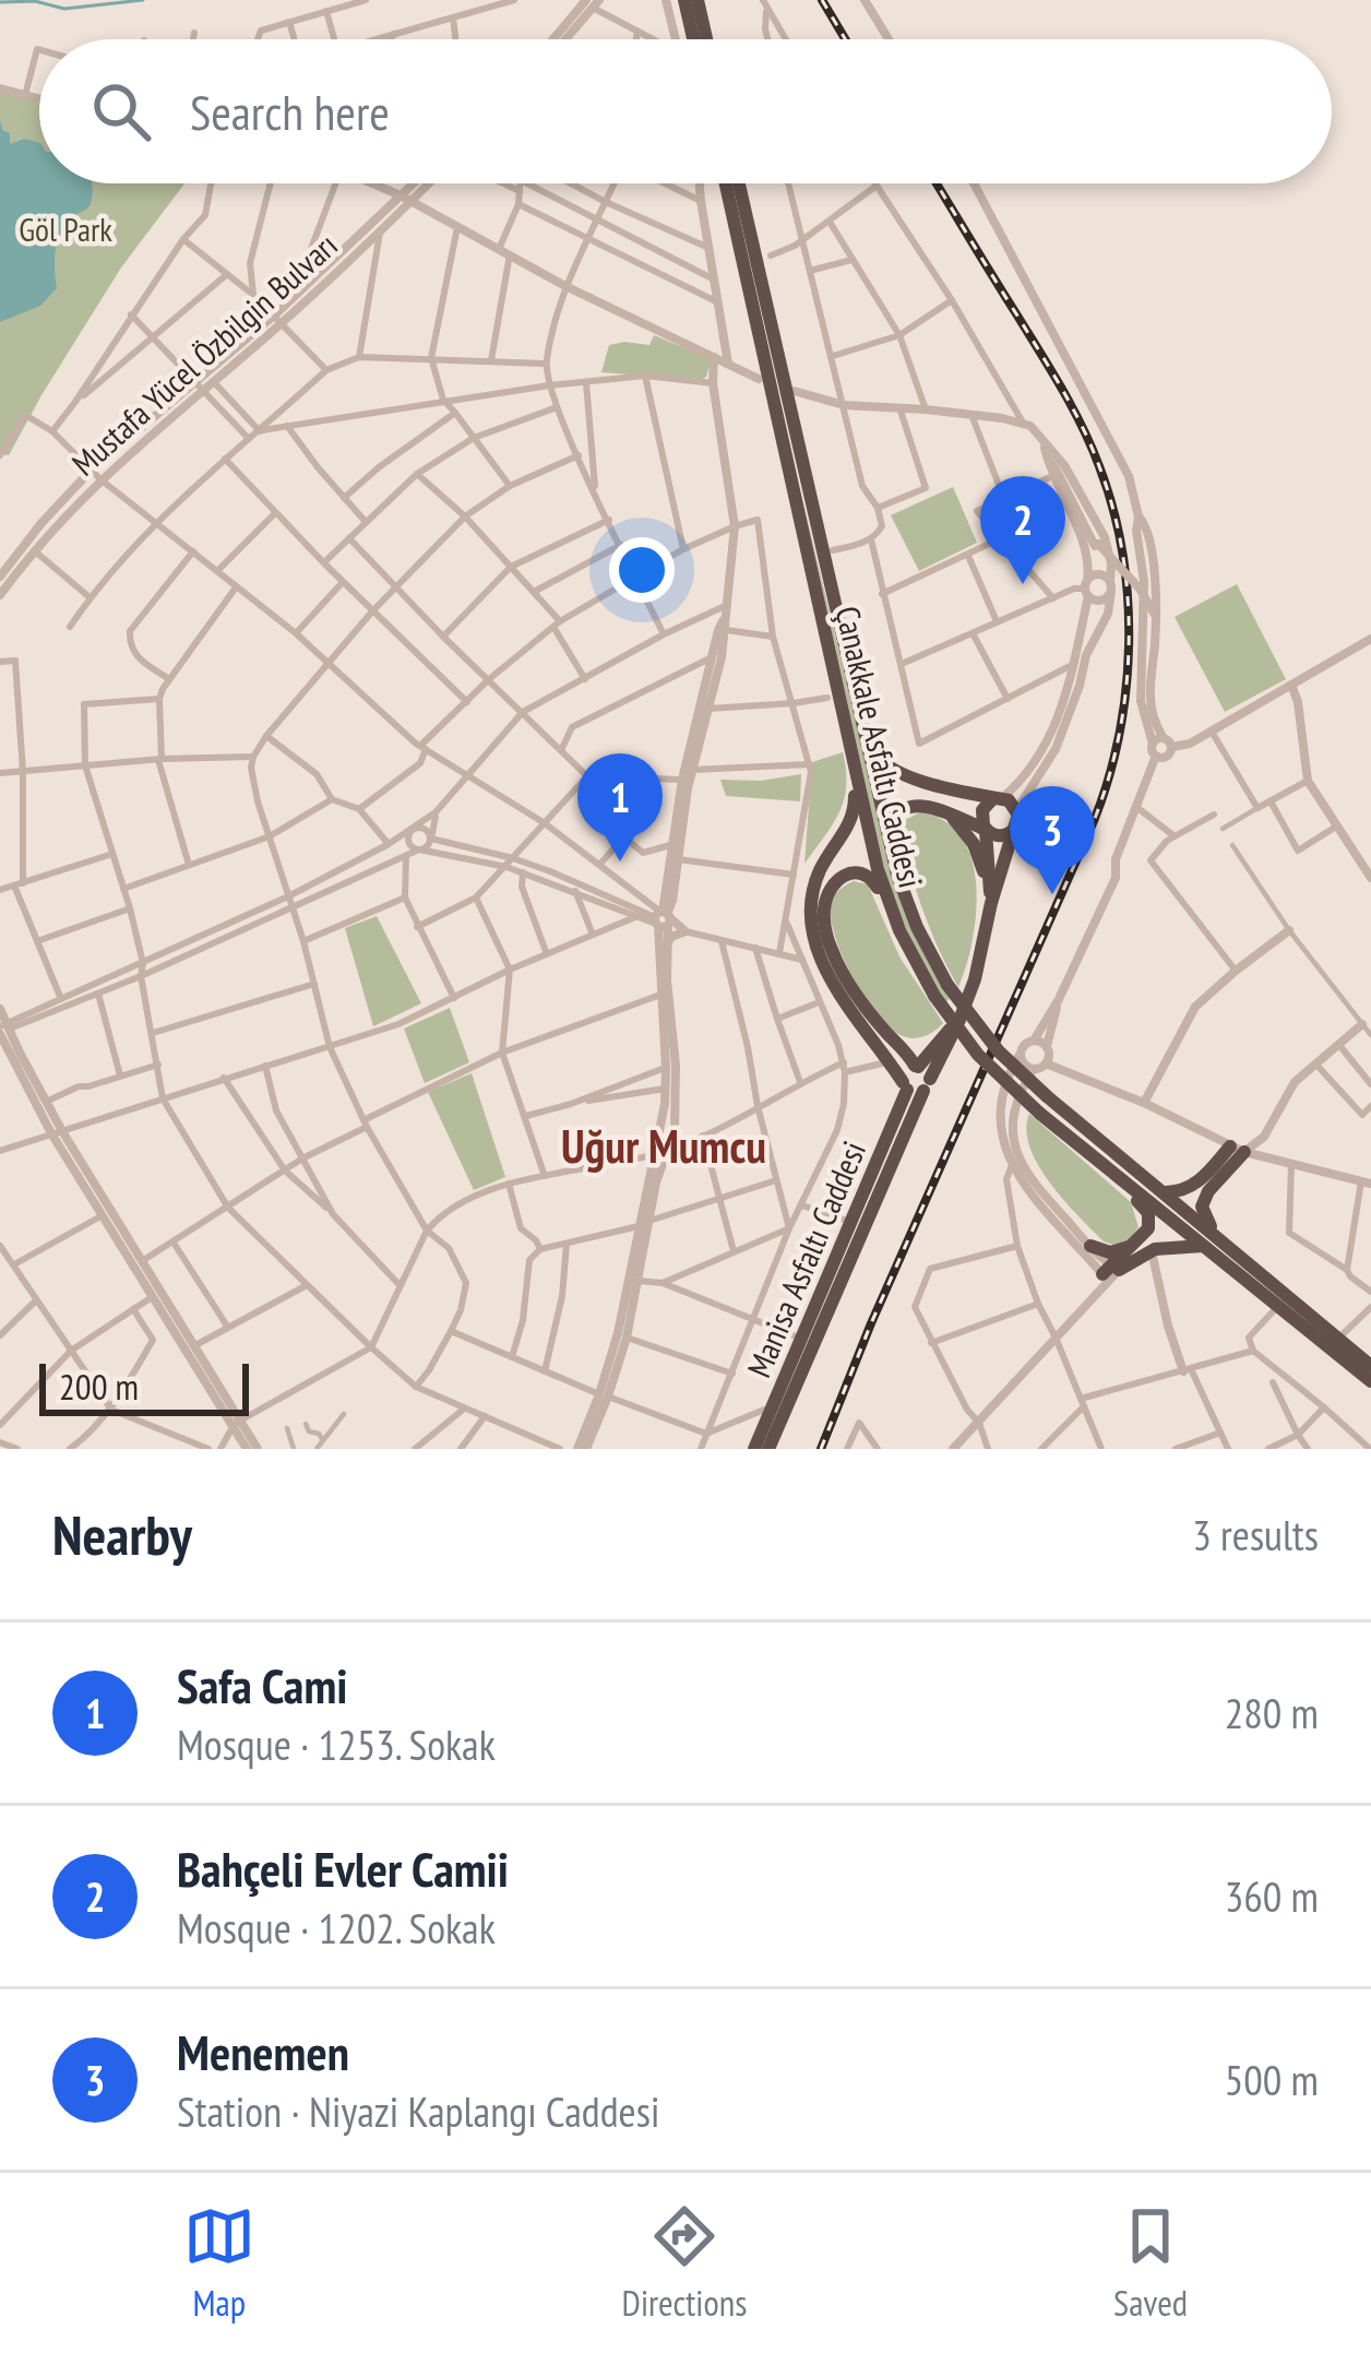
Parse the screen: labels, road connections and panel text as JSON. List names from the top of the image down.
{
  "streets": {
    "highway": ["Çanakkale Asfaltı Caddesi", "Manisa Asfaltı Caddesi"],
    "street": ["Mustafa Yücel Özbilgin Bulvarı"]
  },
  "districts": ["Uğur Mumcu"],
  "parks": ["Göl Park"],
  "scale_bar": "200 m",
  "page": {
    "search": "Search here",
    "pins": ["2", "1", "3"],
    "scale": "200 m",
    "heading": ["Nearby", "3 results"],
    "list": [
      {
        "mark": "1",
        "name": "Safa Cami",
        "note": "Mosque · 1253. Sokak",
        "value": "280 m"
      },
      {
        "mark": "2",
        "name": "Bahçeli Evler Camii",
        "note": "Mosque · 1202. Sokak",
        "value": "360 m"
      },
      {
        "mark": "3",
        "name": "Menemen",
        "note": "Station · Niyazi Kaplangı Caddesi",
        "value": "500 m"
      }
    ],
    "nav": ["Map", "Directions", "Saved"]
  }
}
